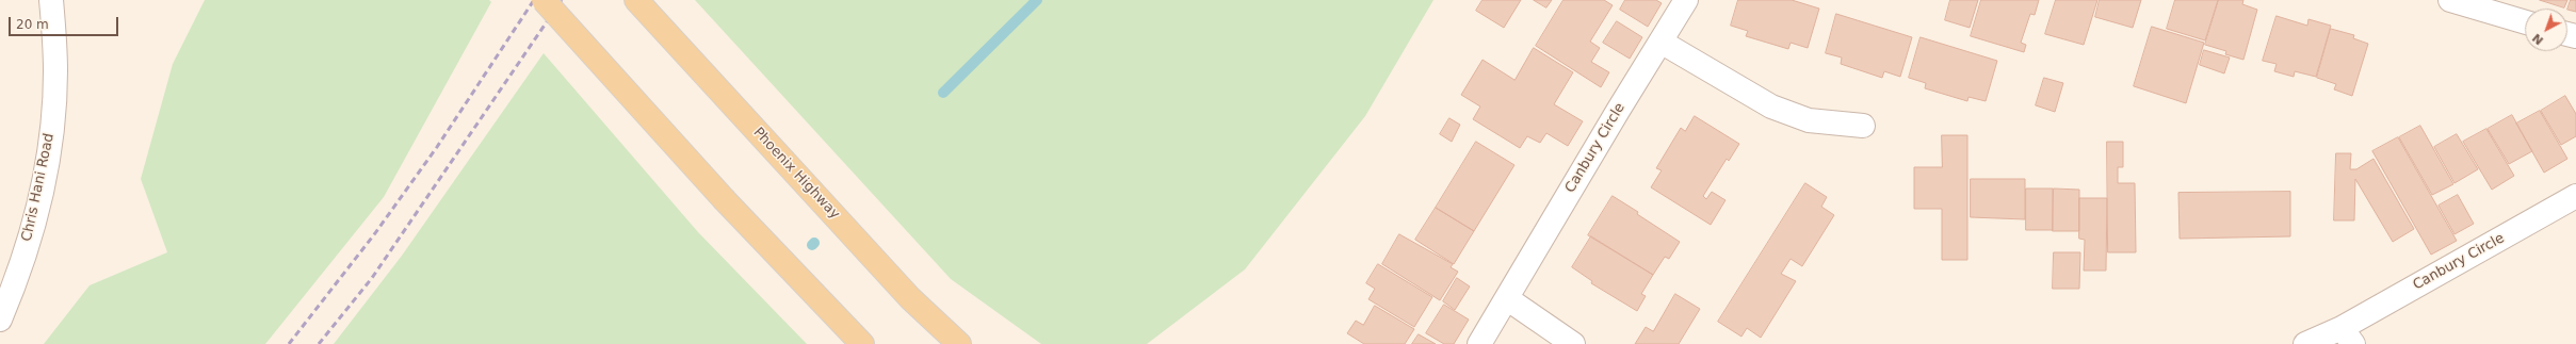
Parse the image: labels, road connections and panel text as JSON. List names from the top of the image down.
{
  "streets": {
    "main road": ["Phoenix Highway"],
    "street": ["Canbury Circle", "Chris Hani Road"]
  },
  "scale_bar": "20 m",
  "north": "bottom left"
}
